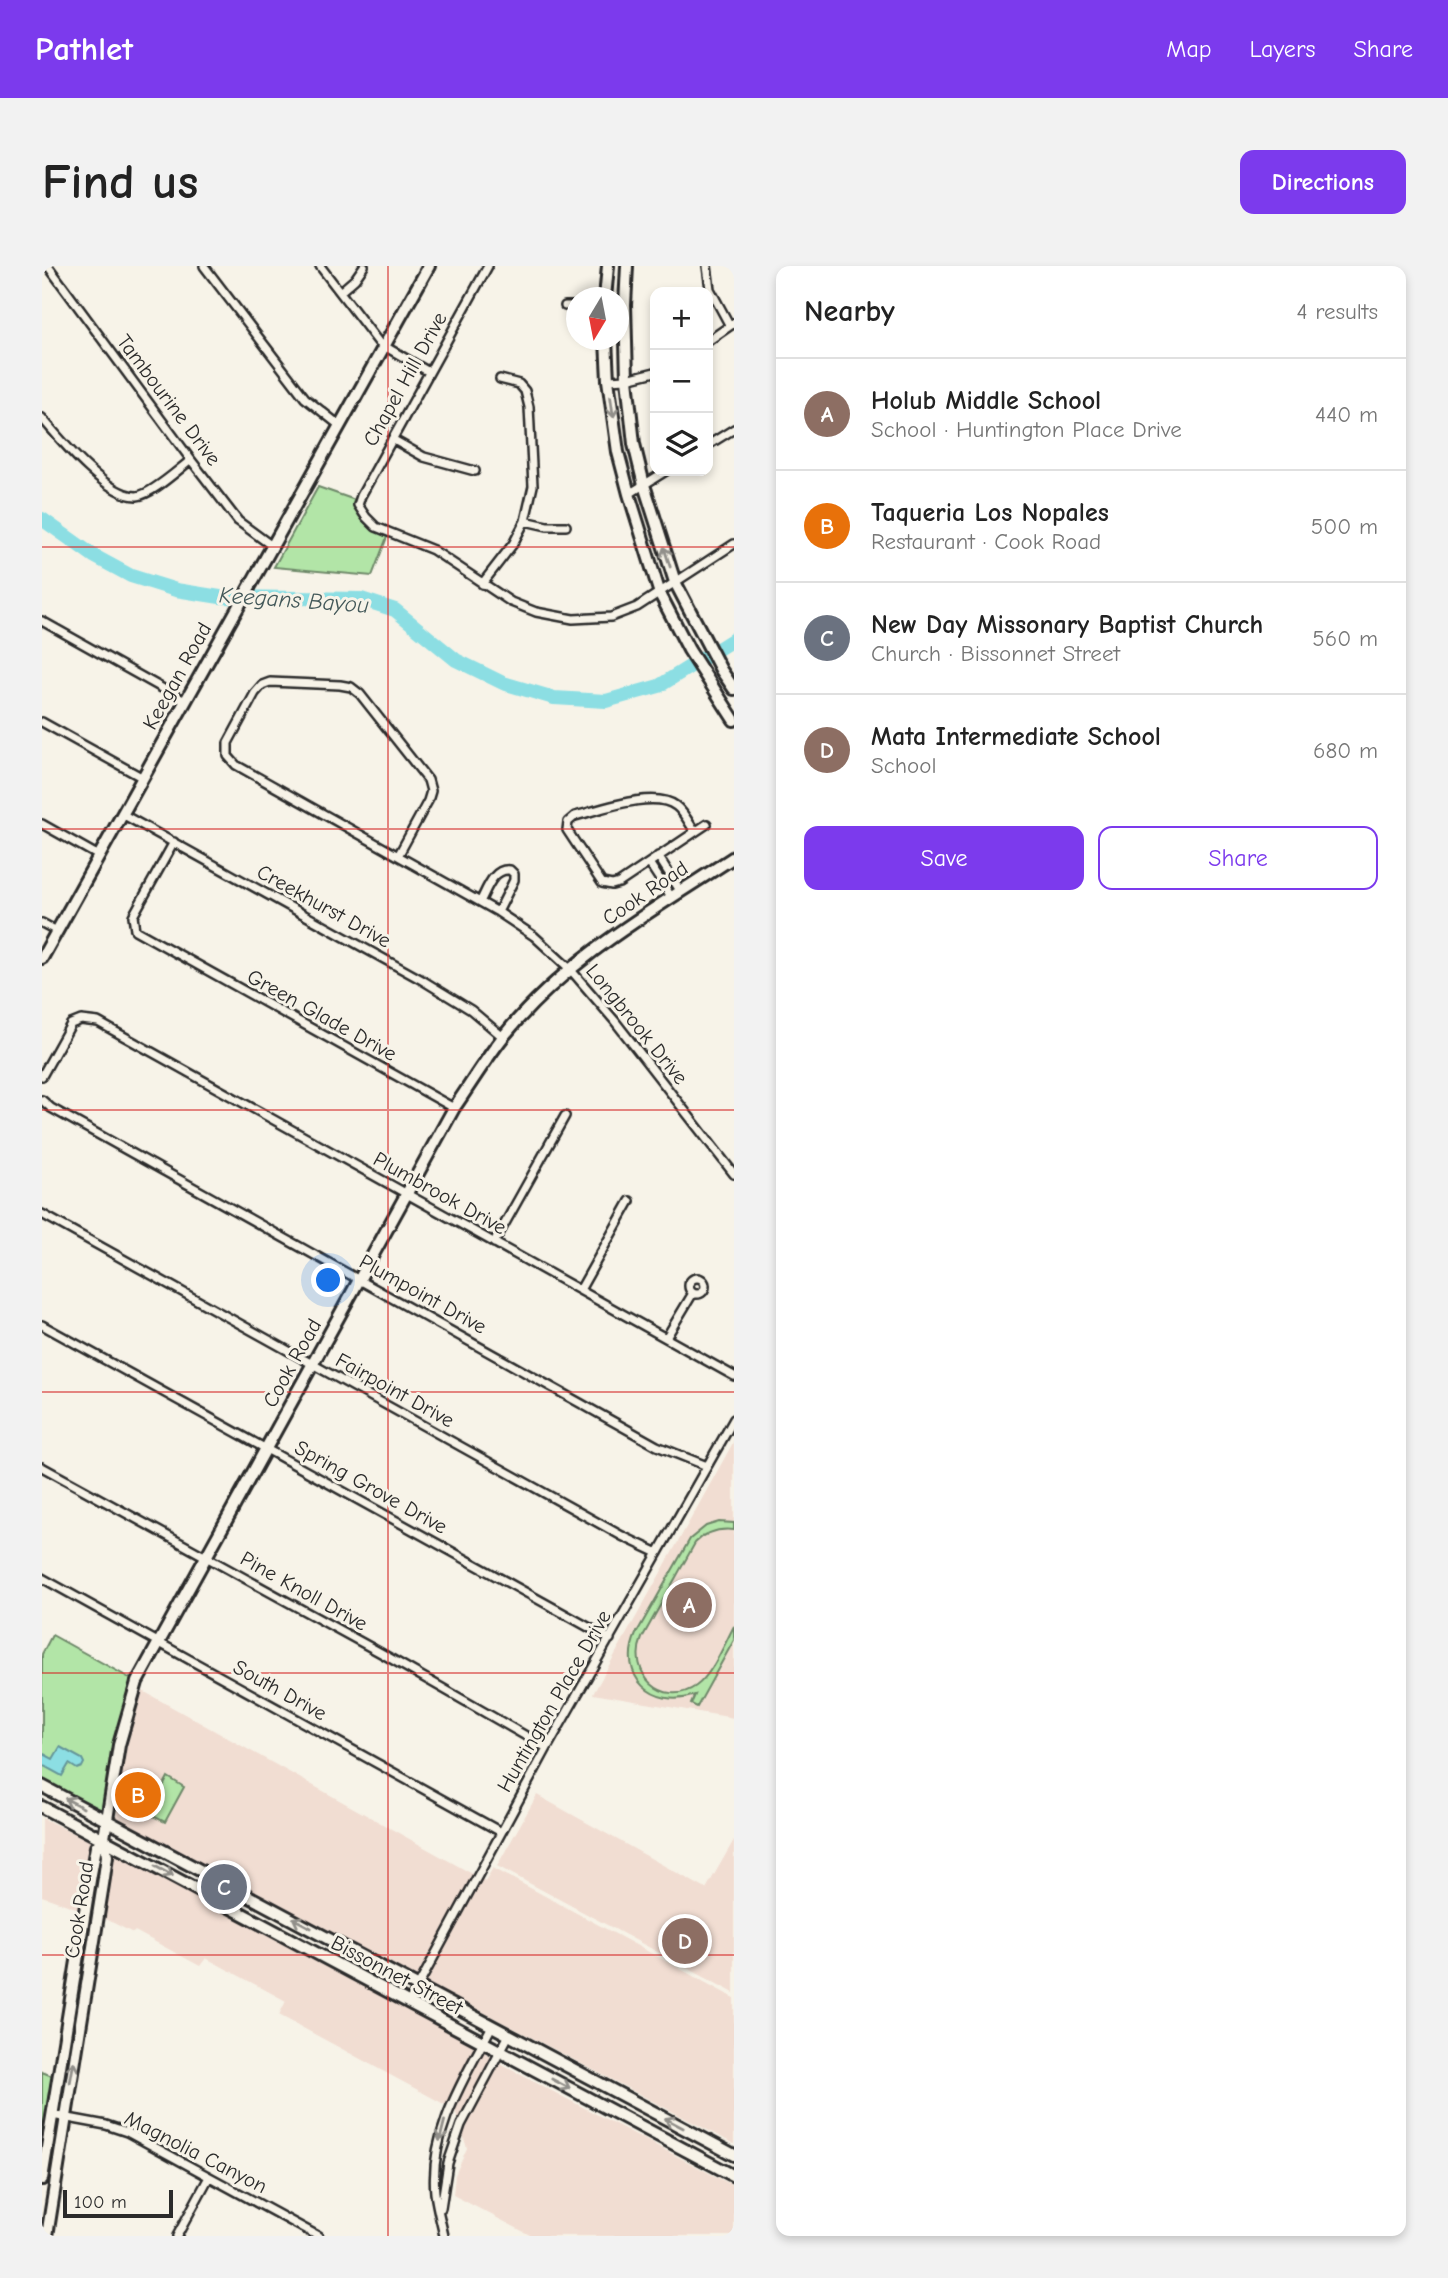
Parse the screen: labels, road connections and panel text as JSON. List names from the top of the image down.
{
  "streets": {
    "street": [
      "Chapel Hill Drive",
      "Tambourine Drive",
      "Keegan Road",
      "Cook Road",
      "Creekhurst Drive",
      "Green Glade Drive",
      "Longbrook Drive",
      "Plumbrook Drive",
      "Plumpoint Drive",
      "Fairpoint Drive",
      "Spring Grove Drive",
      "Pine Knoll Drive",
      "South Drive",
      "Huntington Place Drive",
      "Bissonnet Street",
      "Magnolia Canyon"
    ]
  },
  "crossings": [
    ["Tambourine Drive", "Keegan Road"],
    ["Keegan Road", "Creekhurst Drive"],
    ["Cook Road", "Creekhurst Drive"],
    ["Cook Road", "Green Glade Drive"],
    ["Cook Road", "Longbrook Drive"],
    ["Cook Road", "Plumbrook Drive"],
    ["Cook Road", "Plumpoint Drive"],
    ["Cook Road", "Fairpoint Drive"],
    ["Cook Road", "Spring Grove Drive"],
    ["Cook Road", "Pine Knoll Drive"],
    ["Cook Road", "South Drive"],
    ["Cook Road", "Bissonnet Street"],
    ["Cook Road", "Magnolia Canyon"],
    ["Creekhurst Drive", "Green Glade Drive"],
    ["Plumpoint Drive", "Huntington Place Drive"],
    ["Fairpoint Drive", "Huntington Place Drive"],
    ["Spring Grove Drive", "Huntington Place Drive"],
    ["Pine Knoll Drive", "Huntington Place Drive"],
    ["South Drive", "Huntington Place Drive"],
    ["Huntington Place Drive", "Bissonnet Street"]
  ],
  "water": ["Keegans Bayou"],
  "scale_bar": "100 m",
  "north": "bottom",
  "page": {
    "header": "Pathlet",
    "nav": ["Map", "Layers", "Share"],
    "buttons": [
      "Directions",
      ["Save", "Share"]
    ],
    "title": "Find us",
    "heading": ["Nearby", "4 results"],
    "map_buttons": ["+", "−"],
    "list": [
      {
        "mark": "A",
        "name": "Holub Middle School",
        "note": "School · Huntington Place Drive",
        "value": "440 m"
      },
      {
        "mark": "B",
        "name": "Taqueria Los Nopales",
        "note": "Restaurant · Cook Road",
        "value": "500 m"
      },
      {
        "mark": "C",
        "name": "New Day Missonary Baptist Church",
        "note": "Church · Bissonnet Street",
        "value": "560 m"
      },
      {
        "mark": "D",
        "name": "Mata Intermediate School",
        "note": "School",
        "value": "680 m"
      }
    ],
    "pins": [
      "A",
      "B",
      "C",
      "D"
    ],
    "scale": "100 m"
  }
}
